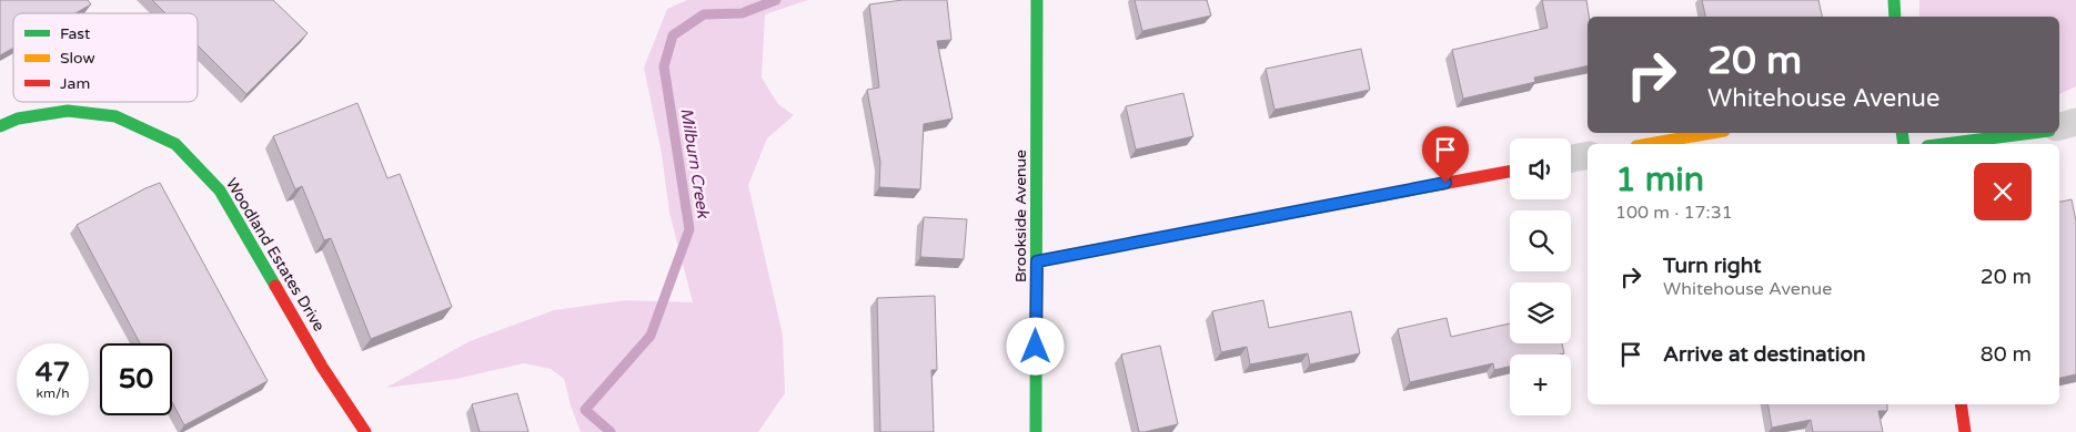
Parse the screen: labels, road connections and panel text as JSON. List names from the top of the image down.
{
  "streets": {
    "street": ["Brookside Avenue", "Woodland Estates Drive"]
  },
  "water": ["Milburn Creek"],
  "legend": ["Fast", "Slow", "Jam"],
  "page": {
    "turn": ["20 m", "Whitehouse Avenue"],
    "map_buttons": "+",
    "heading": ["1 min", "100 m · 17:31"],
    "list": [
      {
        "name": "Turn right",
        "note": "Whitehouse Avenue",
        "value": "20 m"
      },
      {
        "name": "Arrive at destination",
        "value": "80 m"
      }
    ],
    "speed": "47 km/h",
    "limit": "50"
  }
}
